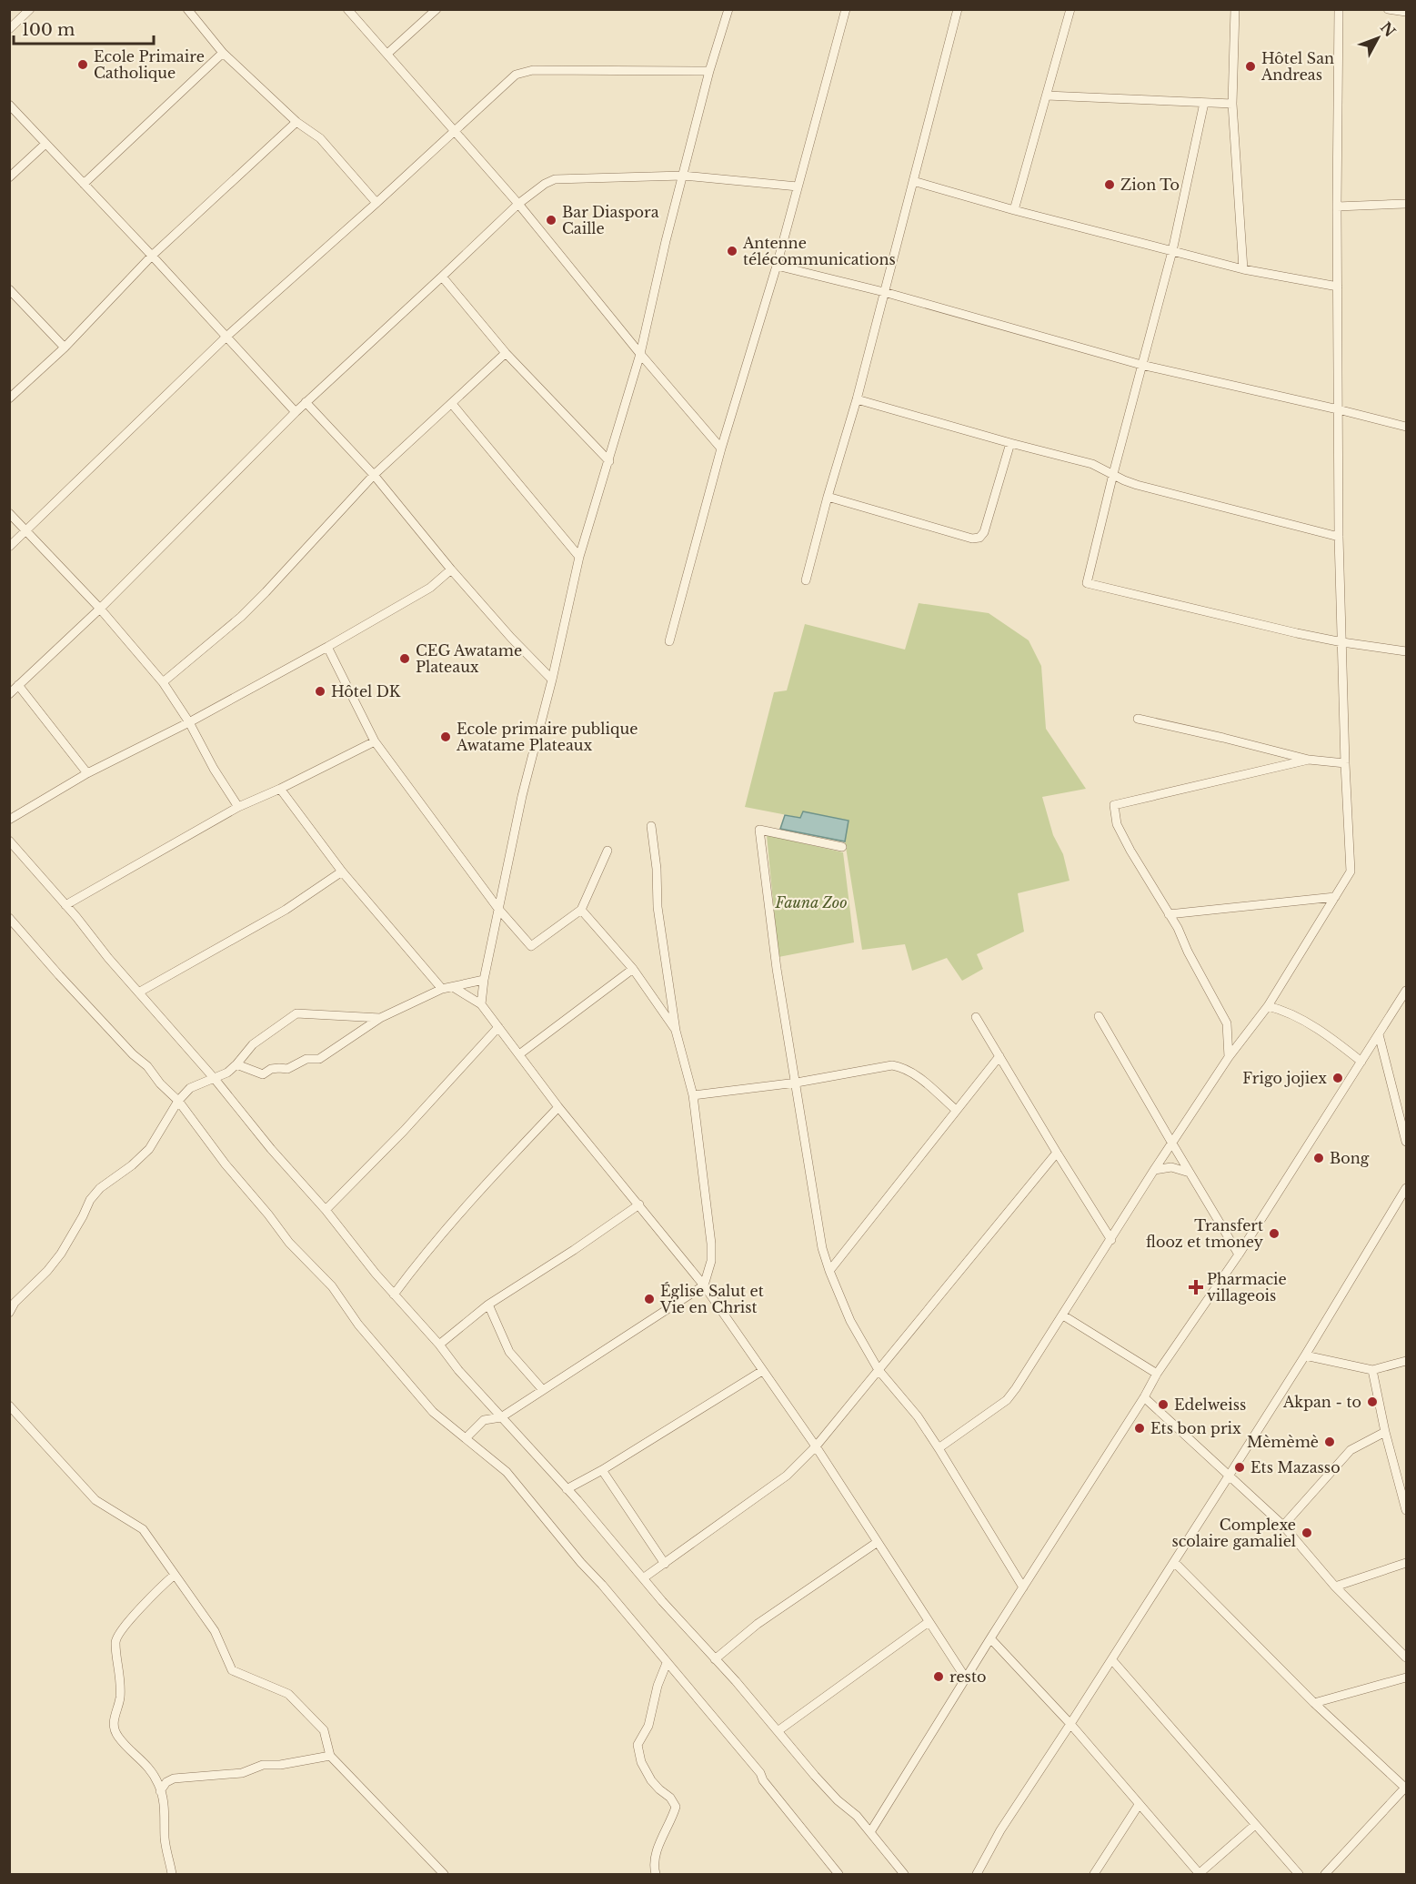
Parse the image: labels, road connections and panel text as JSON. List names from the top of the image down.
{
  "parks": ["Fauna Zoo"],
  "places": {
    "other": [
      "Ecole Primaire Catholique",
      "Hôtel San Andreas",
      "Zion To",
      "Bar Diaspora Caille",
      "Antenne télécommunications",
      "CEG Awatame Plateaux",
      "Hôtel DK",
      "Ecole primaire publique Awatame Plateaux",
      "Frigo jojiex",
      "Bong",
      "Transfert flooz et tmoney",
      "Église Salut et Vie en Christ",
      "Akpan - to",
      "Edelweiss",
      "Ets bon prix",
      "Mèmèmè",
      "Ets Mazasso",
      "Complexe scolaire gamaliel",
      "resto"
    ],
    "health": ["Pharmacie villageois"]
  },
  "scale_bar": "100 m",
  "north": "top right"
}
